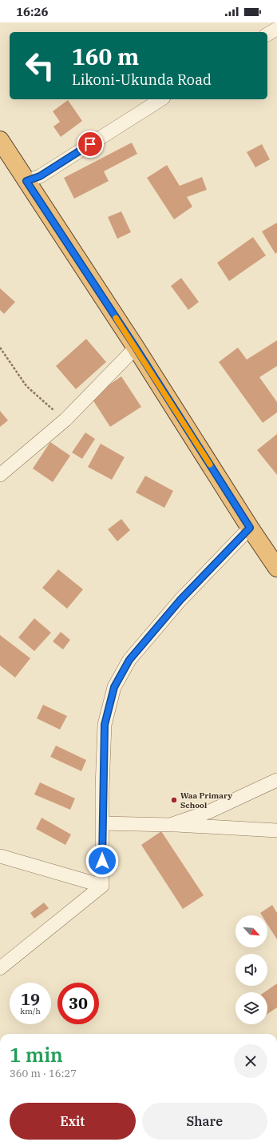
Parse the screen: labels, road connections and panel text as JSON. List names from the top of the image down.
{
  "places": ["Waa Primary School"],
  "north": "bottom right",
  "page": {
    "status": "16:26",
    "turn": ["160 m", "Likoni-Ukunda Road"],
    "speed": "19 km/h",
    "limit": "30",
    "heading": ["1 min", "360 m · 16:27"],
    "buttons": ["Exit", "Share"]
  }
}
